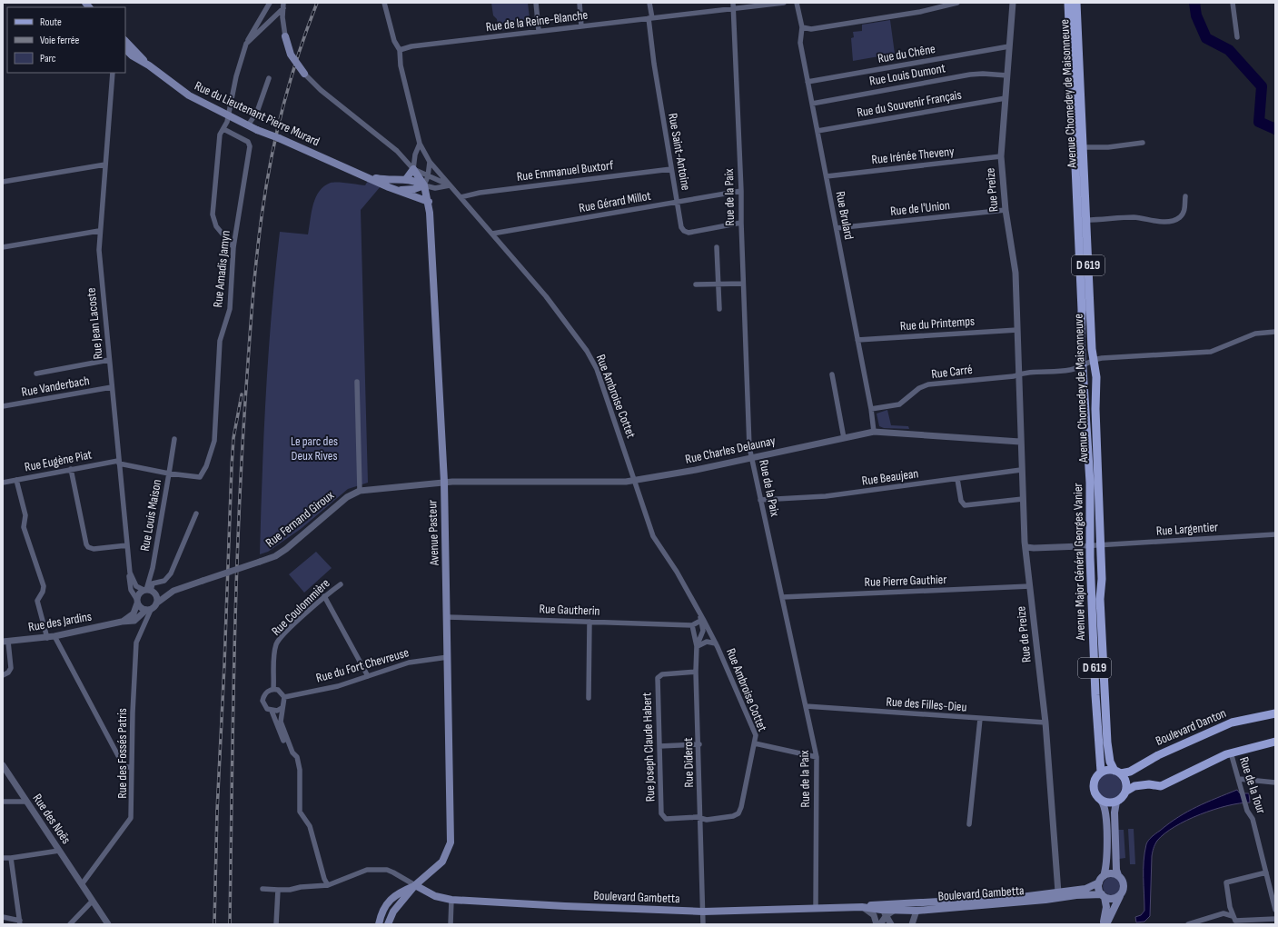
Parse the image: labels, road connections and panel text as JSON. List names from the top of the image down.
{
  "streets": {
    "main road": [
      "Avenue Chomedey de Maisonneuve",
      "Rue du Lieutenant Pierre Murard",
      "D 619",
      "Avenue Pasteur",
      "Avenue Major Général Georges Vanier",
      "Boulevard Danton",
      "Boulevard Gambetta"
    ],
    "street": [
      "Rue de la Reine-Blanche",
      "Rue du Chêne",
      "Rue Louis Dumont",
      "Rue du Souvenir Français",
      "Rue Saint-Antoine",
      "Rue Irénée Theveny",
      "Rue Emmanuel Buxtorf",
      "Rue Preize",
      "Rue de la Paix",
      "Rue Gérard Millot",
      "Rue de l'Union",
      "Rue Brulard",
      "Rue Amadis Jamyn",
      "Rue Jean Lacoste",
      "Rue du Printemps",
      "Rue Carré",
      "Rue Vanderbach",
      "Rue Ambroise Cottet",
      "Rue Charles Delaunay",
      "Rue Eugène Piat",
      "Rue Beaujean",
      "Rue Louis Maison",
      "Rue Fernand Giroux",
      "Rue Largentier",
      "Rue Pierre Gauthier",
      "Rue Coulommière",
      "Rue Gautherin",
      "Rue des Jardins",
      "Rue de Preize",
      "Rue du Fort Chevreuse",
      "Rue des Filles-Dieu",
      "Rue Joseph Claude Habert",
      "Rue des Fossés Patris",
      "Rue Diderot",
      "Rue de la Tour",
      "Rue des Noës"
    ]
  },
  "crossings": [
    ["Rue de la Reine-Blanche", "Rue Saint-Antoine"],
    ["Rue de la Reine-Blanche", "Rue de la Paix"],
    ["Rue de la Reine-Blanche", "Rue Ambroise Cottet"],
    ["Rue du Chêne", "Rue Preize"],
    ["Rue du Chêne", "Rue Brulard"],
    ["Rue Louis Dumont", "Rue Preize"],
    ["Rue Louis Dumont", "Rue Brulard"],
    ["Avenue Chomedey de Maisonneuve", "Rue Carré"],
    ["Avenue Chomedey de Maisonneuve", "Rue Largentier"],
    ["Avenue Chomedey de Maisonneuve", "Avenue Major Général Georges Vanier"],
    ["Avenue Chomedey de Maisonneuve", "Boulevard Danton"],
    ["Rue du Souvenir Français", "Rue Preize"],
    ["Rue du Souvenir Français", "Rue Brulard"],
    ["Rue du Lieutenant Pierre Murard", "Avenue Pasteur"],
    ["Rue Saint-Antoine", "Rue Emmanuel Buxtorf"],
    ["Rue Saint-Antoine", "Rue de la Paix"],
    ["Rue Saint-Antoine", "Rue Gérard Millot"],
    ["Rue Irénée Theveny", "Rue Preize"],
    ["Rue Irénée Theveny", "Rue Brulard"],
    ["Rue Emmanuel Buxtorf", "Rue Ambroise Cottet"],
    ["Rue Preize", "Rue de l'Union"],
    ["Rue Preize", "Rue du Printemps"],
    ["Rue Preize", "Rue Carré"],
    ["Rue Preize", "Rue de Preize"],
    ["Rue de la Paix", "Rue Gérard Millot"],
    ["Rue de la Paix", "Rue Charles Delaunay"],
    ["Rue de la Paix", "Rue Beaujean"],
    ["Rue de la Paix", "Rue Pierre Gauthier"],
    ["Rue de la Paix", "Rue des Filles-Dieu"],
    ["Rue de la Paix", "Boulevard Gambetta"],
    ["Rue Gérard Millot", "Rue Ambroise Cottet"],
    ["Rue de l'Union", "Rue Brulard"],
    ["Rue Brulard", "Rue du Printemps"],
    ["Rue Brulard", "Rue Carré"],
    ["Rue Brulard", "Rue Charles Delaunay"],
    ["Rue Amadis Jamyn", "Rue Louis Maison"],
    ["Rue Jean Lacoste", "Rue Vanderbach"],
    ["Rue Jean Lacoste", "Rue Eugène Piat"],
    ["Rue Jean Lacoste", "Rue Louis Maison"],
    ["Rue Jean Lacoste", "Rue Fernand Giroux"],
    ["Rue Jean Lacoste", "Rue des Jardins"],
    ["Rue Jean Lacoste", "Rue des Fossés Patris"],
    ["Rue Carré", "Avenue Major Général Georges Vanier"],
    ["Rue Carré", "Rue de Preize"],
    ["Rue Ambroise Cottet", "Rue Charles Delaunay"],
    ["Rue Ambroise Cottet", "Rue Gautherin"],
    ["Rue Ambroise Cottet", "Rue Joseph Claude Habert"],
    ["Rue Ambroise Cottet", "Rue Diderot"],
    ["Rue Charles Delaunay", "Rue Fernand Giroux"],
    ["Rue Charles Delaunay", "Avenue Pasteur"],
    ["Rue Charles Delaunay", "Rue de Preize"],
    ["Rue Eugène Piat", "Rue Louis Maison"],
    ["Rue Beaujean", "Rue de Preize"],
    ["Rue Louis Maison", "Rue Fernand Giroux"],
    ["Rue Louis Maison", "Rue des Jardins"],
    ["Rue Louis Maison", "Rue des Fossés Patris"],
    ["Rue Fernand Giroux", "Avenue Pasteur"],
    ["Rue Fernand Giroux", "Rue des Jardins"],
    ["Rue Fernand Giroux", "Rue des Fossés Patris"],
    ["Rue Largentier", "Avenue Major Général Georges Vanier"],
    ["Avenue Pasteur", "Rue Gautherin"],
    ["Avenue Pasteur", "Rue du Fort Chevreuse"],
    ["Avenue Pasteur", "Boulevard Gambetta"],
    ["Avenue Major Général Georges Vanier", "Boulevard Danton"],
    ["Rue Pierre Gauthier", "Rue de Preize"],
    ["Rue Coulommière", "Rue du Fort Chevreuse"],
    ["Rue Gautherin", "Rue Diderot"],
    ["Rue des Jardins", "Rue des Fossés Patris"],
    ["Rue de Preize", "Rue des Filles-Dieu"],
    ["Rue de Preize", "Boulevard Gambetta"],
    ["Rue Joseph Claude Habert", "Rue Diderot"],
    ["Rue des Fossés Patris", "Rue des Noës"],
    ["Rue Diderot", "Boulevard Gambetta"]
  ],
  "parks": ["Le parc des Deux Rives"],
  "legend": ["Route", "Voie ferrée", "Parc"]
}
